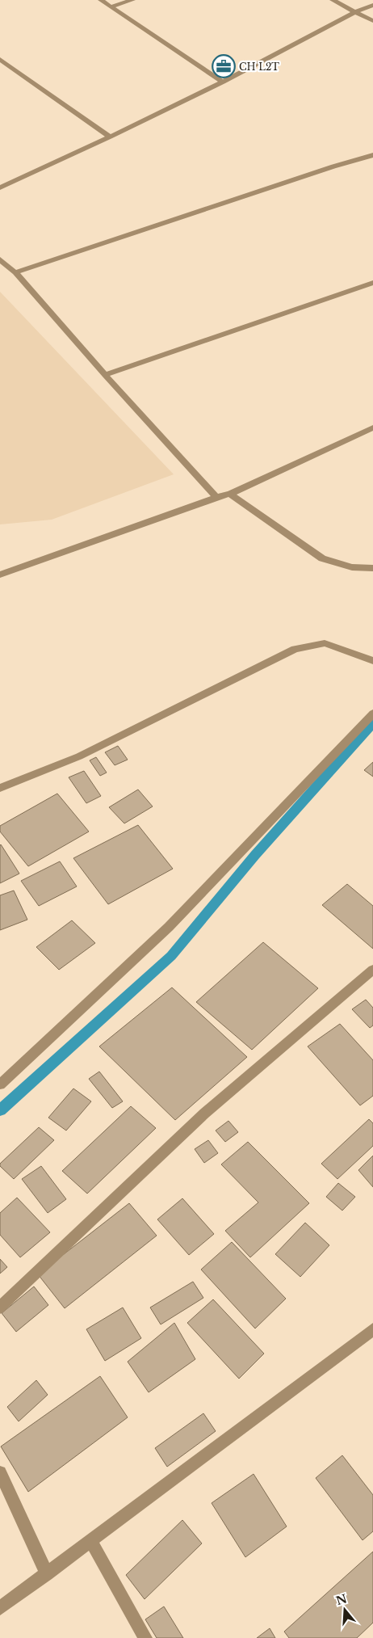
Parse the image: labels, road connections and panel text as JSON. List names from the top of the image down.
{
  "places": {
    "office": ["CH L2T"]
  },
  "north": "top"
}
